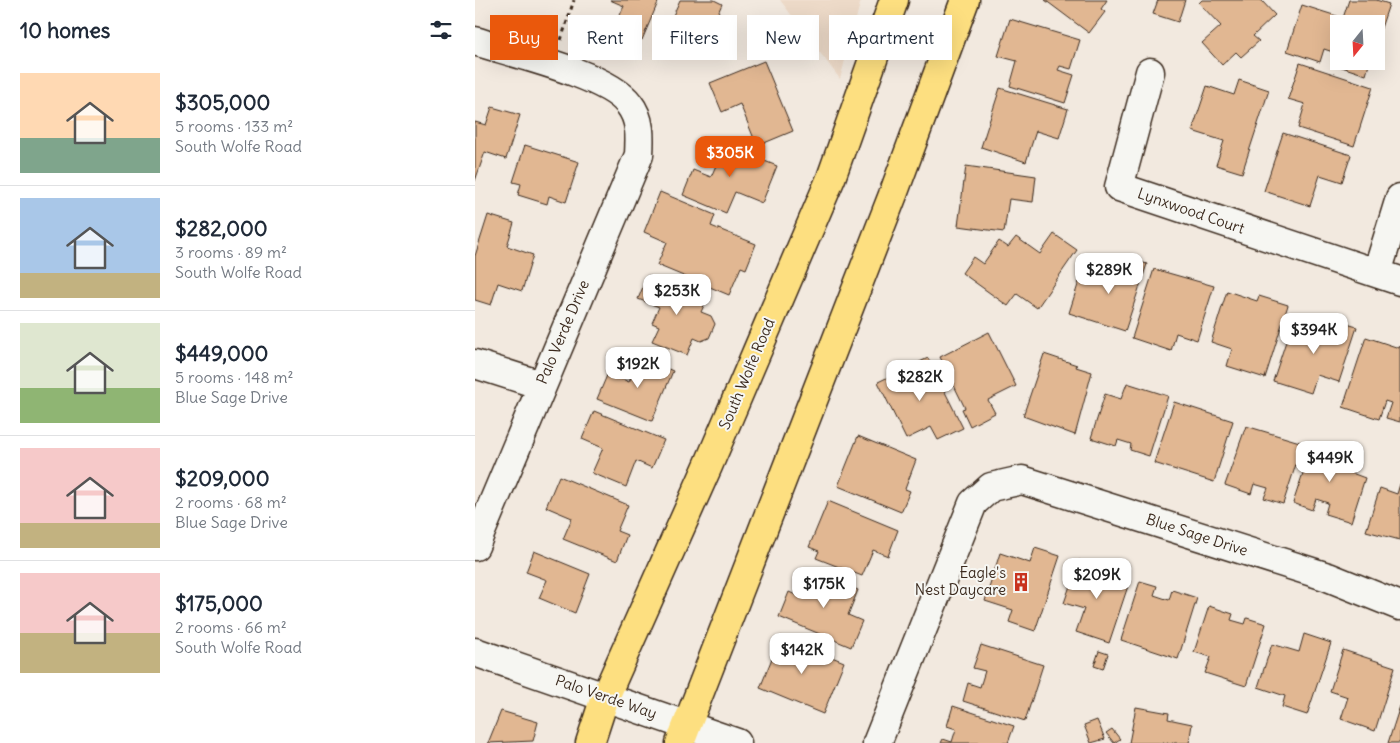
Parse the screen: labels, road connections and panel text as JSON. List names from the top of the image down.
{
  "streets": {
    "main road": ["South Wolfe Road"],
    "street": [
      "Lynxwood Court",
      "Palo Verde Drive",
      "Blue Sage Drive",
      "Palo Verde Way"
    ]
  },
  "crossings": [
    ["South Wolfe Road", "Palo Verde Way"]
  ],
  "places": {
    "building": ["Eagle's Nest Daycare"]
  },
  "north": "bottom",
  "page": {
    "heading": "10 homes",
    "chip": [
      "Buy",
      "Rent",
      "Filters",
      "New",
      "Apartment"
    ],
    "list": [
      {
        "name": "$305,000",
        "note": "5 rooms · 133 m² · South Wolfe Road"
      },
      {
        "name": "$282,000",
        "note": "3 rooms · 89 m² · South Wolfe Road"
      },
      {
        "name": "$449,000",
        "note": "5 rooms · 148 m² · Blue Sage Drive"
      },
      {
        "name": "$209,000",
        "note": "2 rooms · 68 m² · Blue Sage Drive"
      },
      {
        "name": "$175,000",
        "note": "2 rooms · 66 m² · South Wolfe Road"
      }
    ],
    "price": [
      "$305K",
      "$289K",
      "$253K",
      "$394K",
      "$192K",
      "$282K",
      "$449K",
      "$209K",
      "$175K",
      "$142K"
    ]
  }
}
